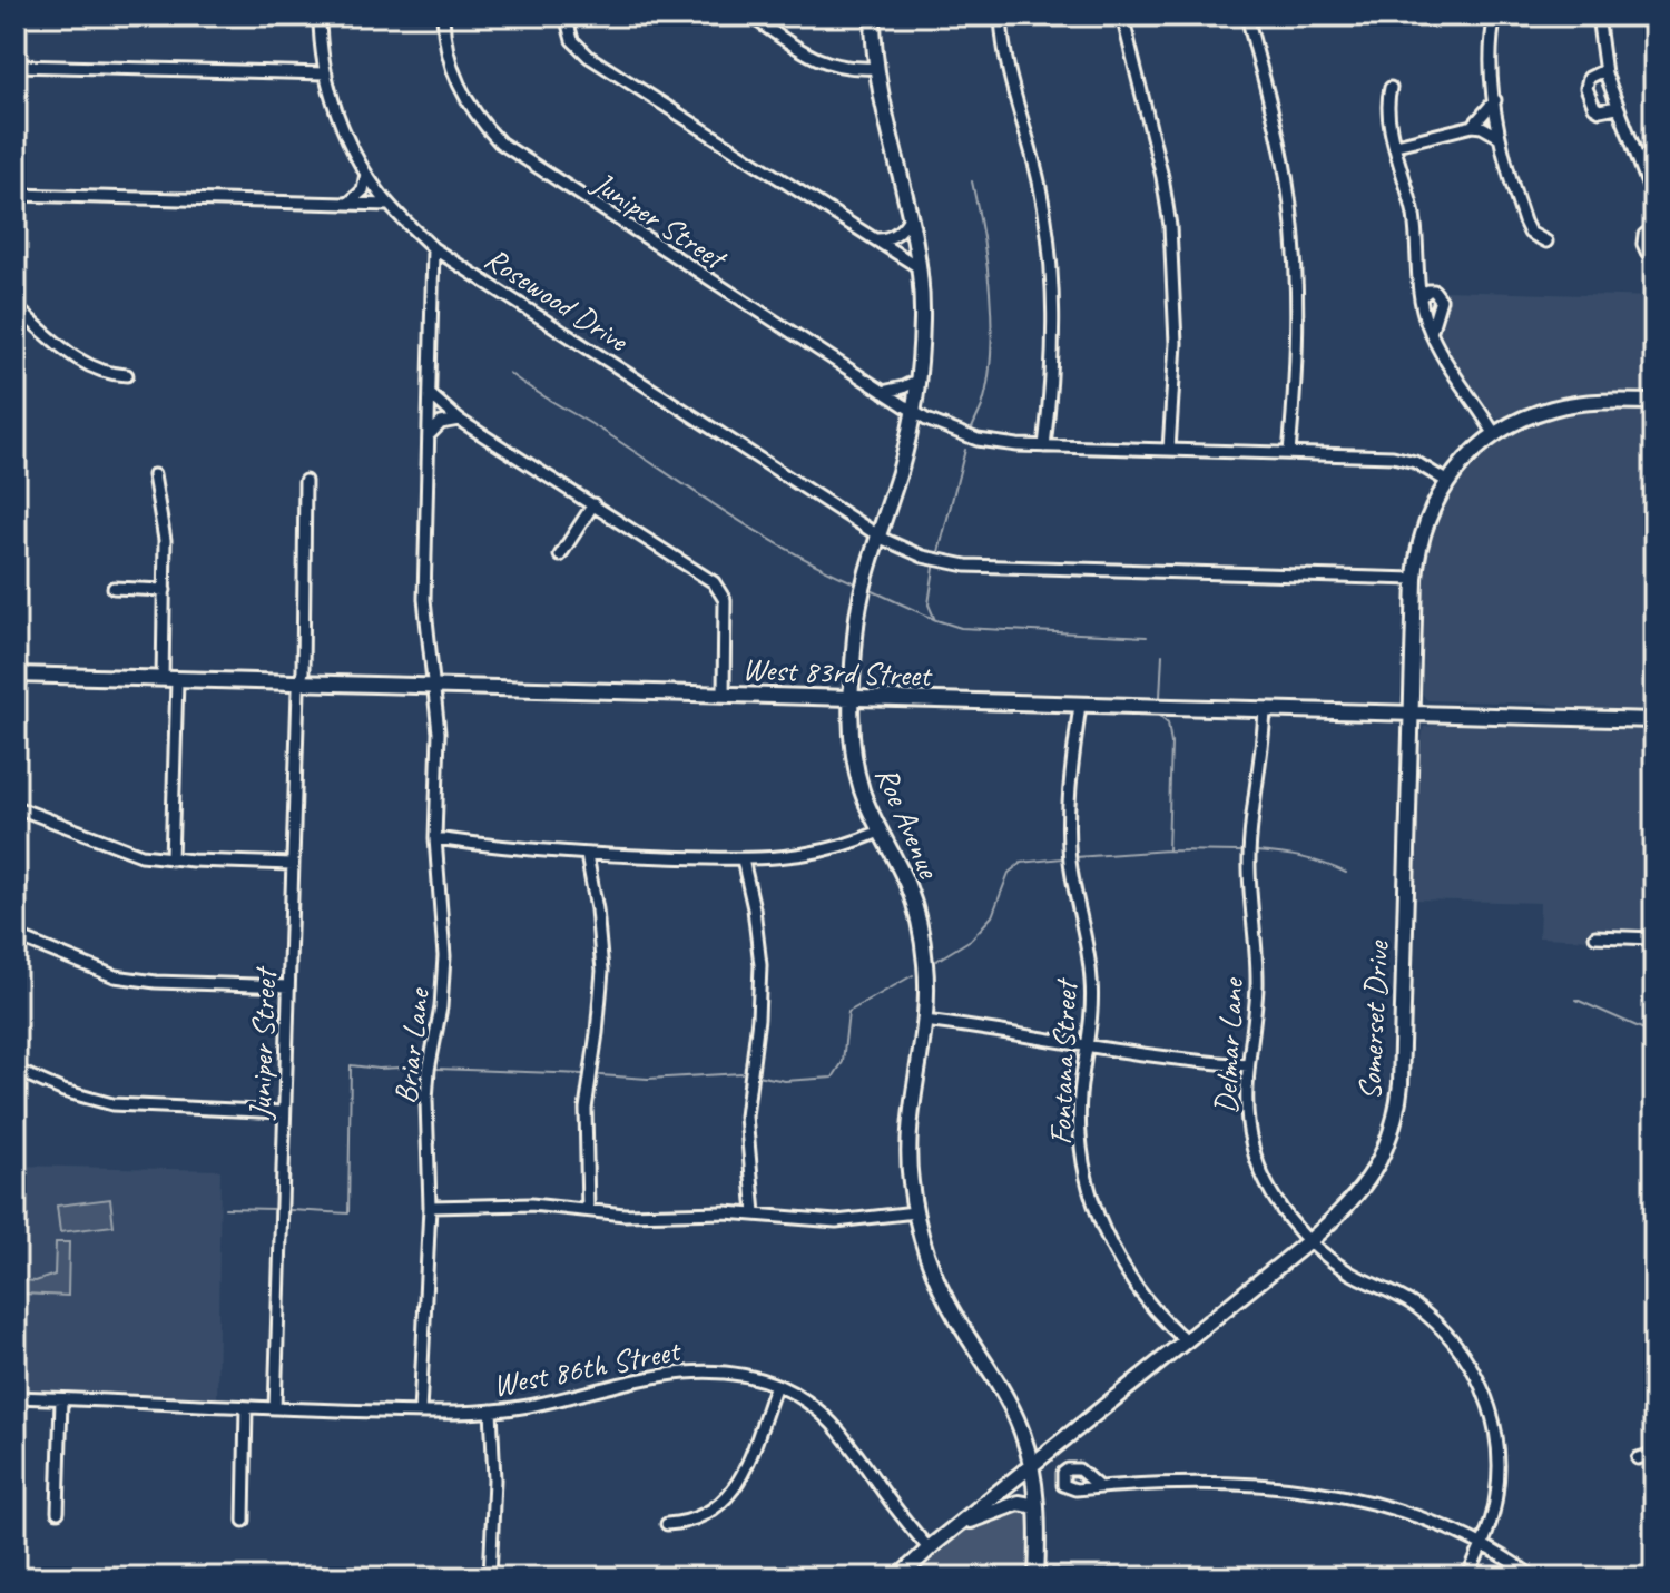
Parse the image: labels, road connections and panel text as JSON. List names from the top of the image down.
{
  "streets": {
    "street": [
      "Juniper Street",
      "Rosewood Drive",
      "West 83rd Street",
      "Roe Avenue",
      "Somerset Drive",
      "Briar Lane",
      "Delmar Lane",
      "Fontana Street",
      "West 86th Street"
    ]
  },
  "crossings": [
    ["Juniper Street", "West 83rd Street"],
    ["Juniper Street", "Roe Avenue"],
    ["Juniper Street", "Somerset Drive"],
    ["Juniper Street", "West 86th Street"],
    ["Rosewood Drive", "Roe Avenue"],
    ["Rosewood Drive", "Somerset Drive"],
    ["Rosewood Drive", "Briar Lane"],
    ["West 83rd Street", "Roe Avenue"],
    ["West 83rd Street", "Somerset Drive"],
    ["West 83rd Street", "Briar Lane"],
    ["West 83rd Street", "Delmar Lane"],
    ["West 83rd Street", "Fontana Street"],
    ["Roe Avenue", "Somerset Drive"],
    ["Somerset Drive", "Delmar Lane"],
    ["Somerset Drive", "Fontana Street"],
    ["Somerset Drive", "West 86th Street"],
    ["Briar Lane", "West 86th Street"]
  ]
}
